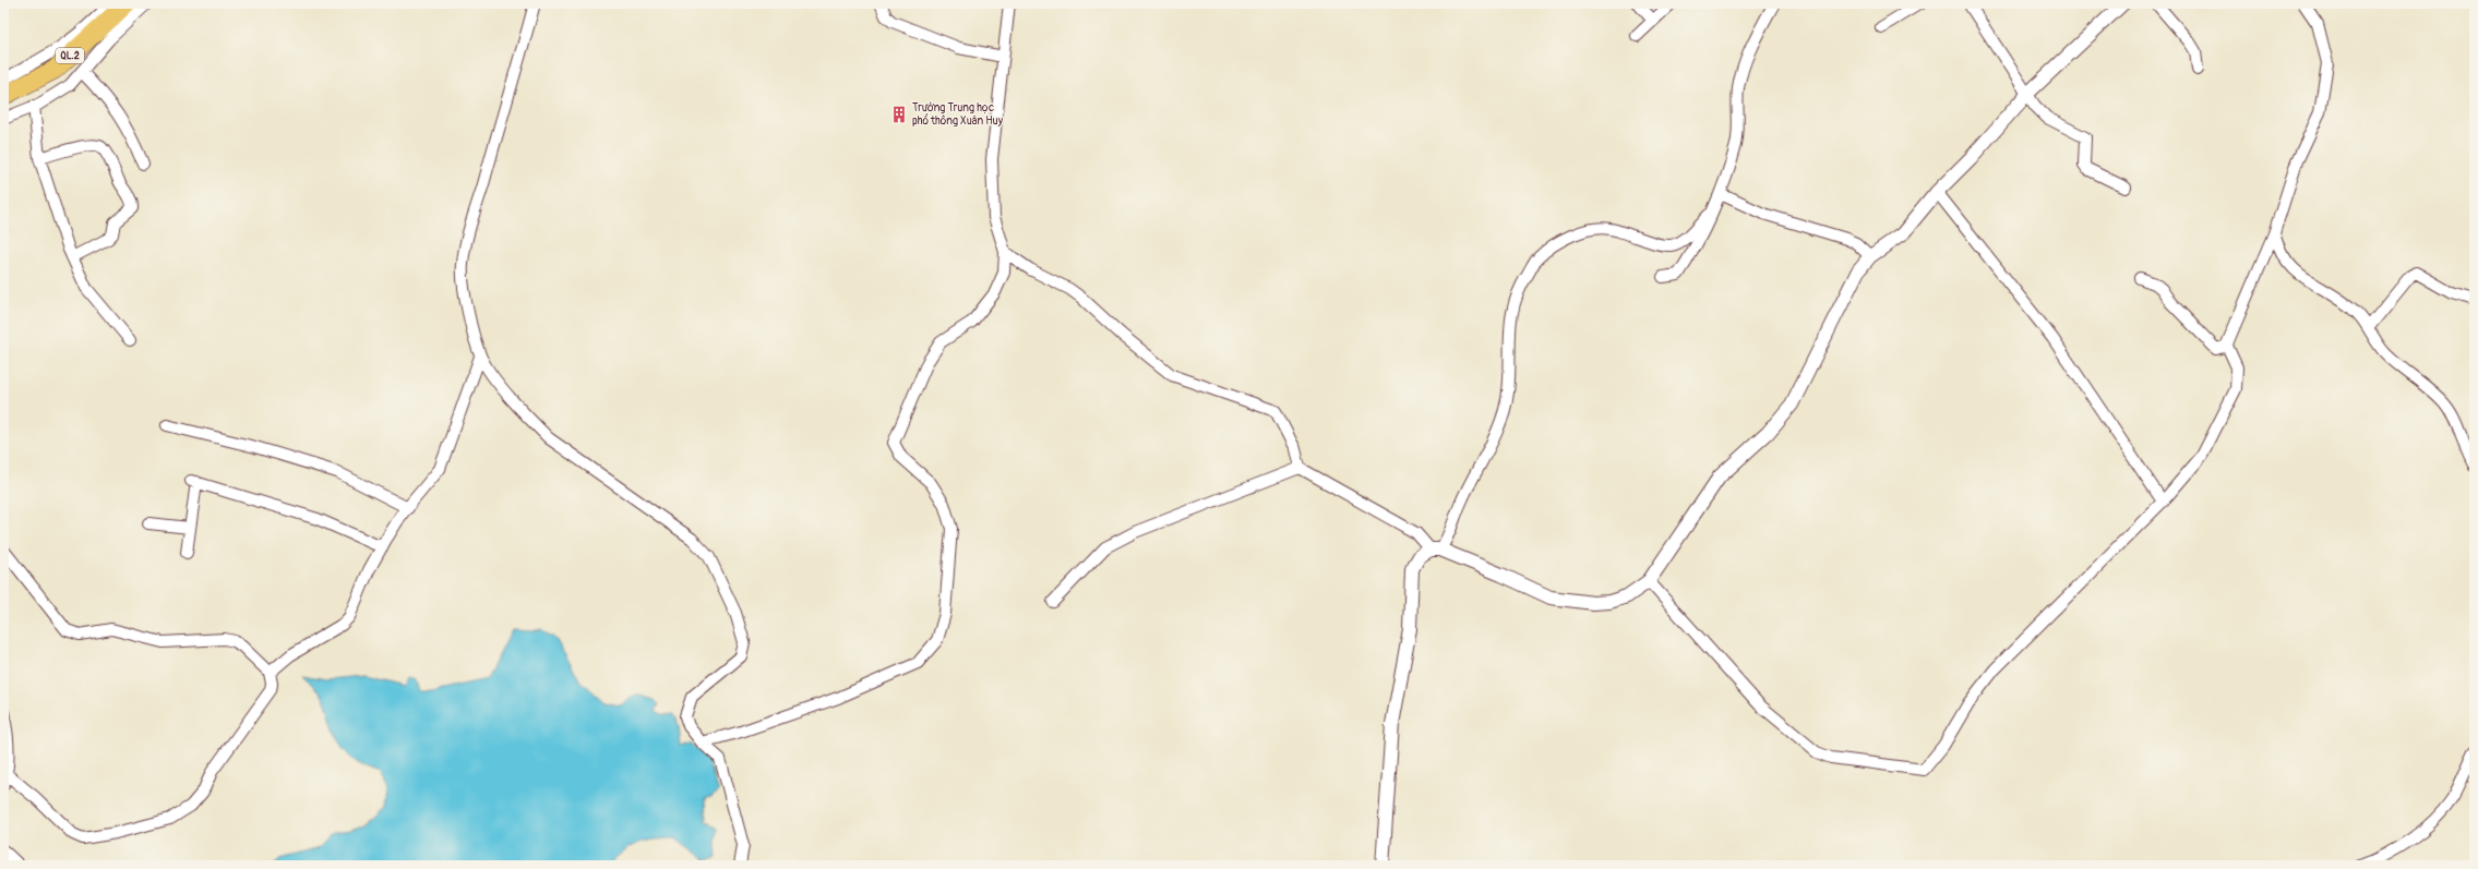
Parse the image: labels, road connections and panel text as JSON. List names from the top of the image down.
{
  "streets": {
    "highway": ["QL.2"]
  },
  "places": {
    "building": ["Trường Trung học phổ thông Xuân Huy"]
  }
}
